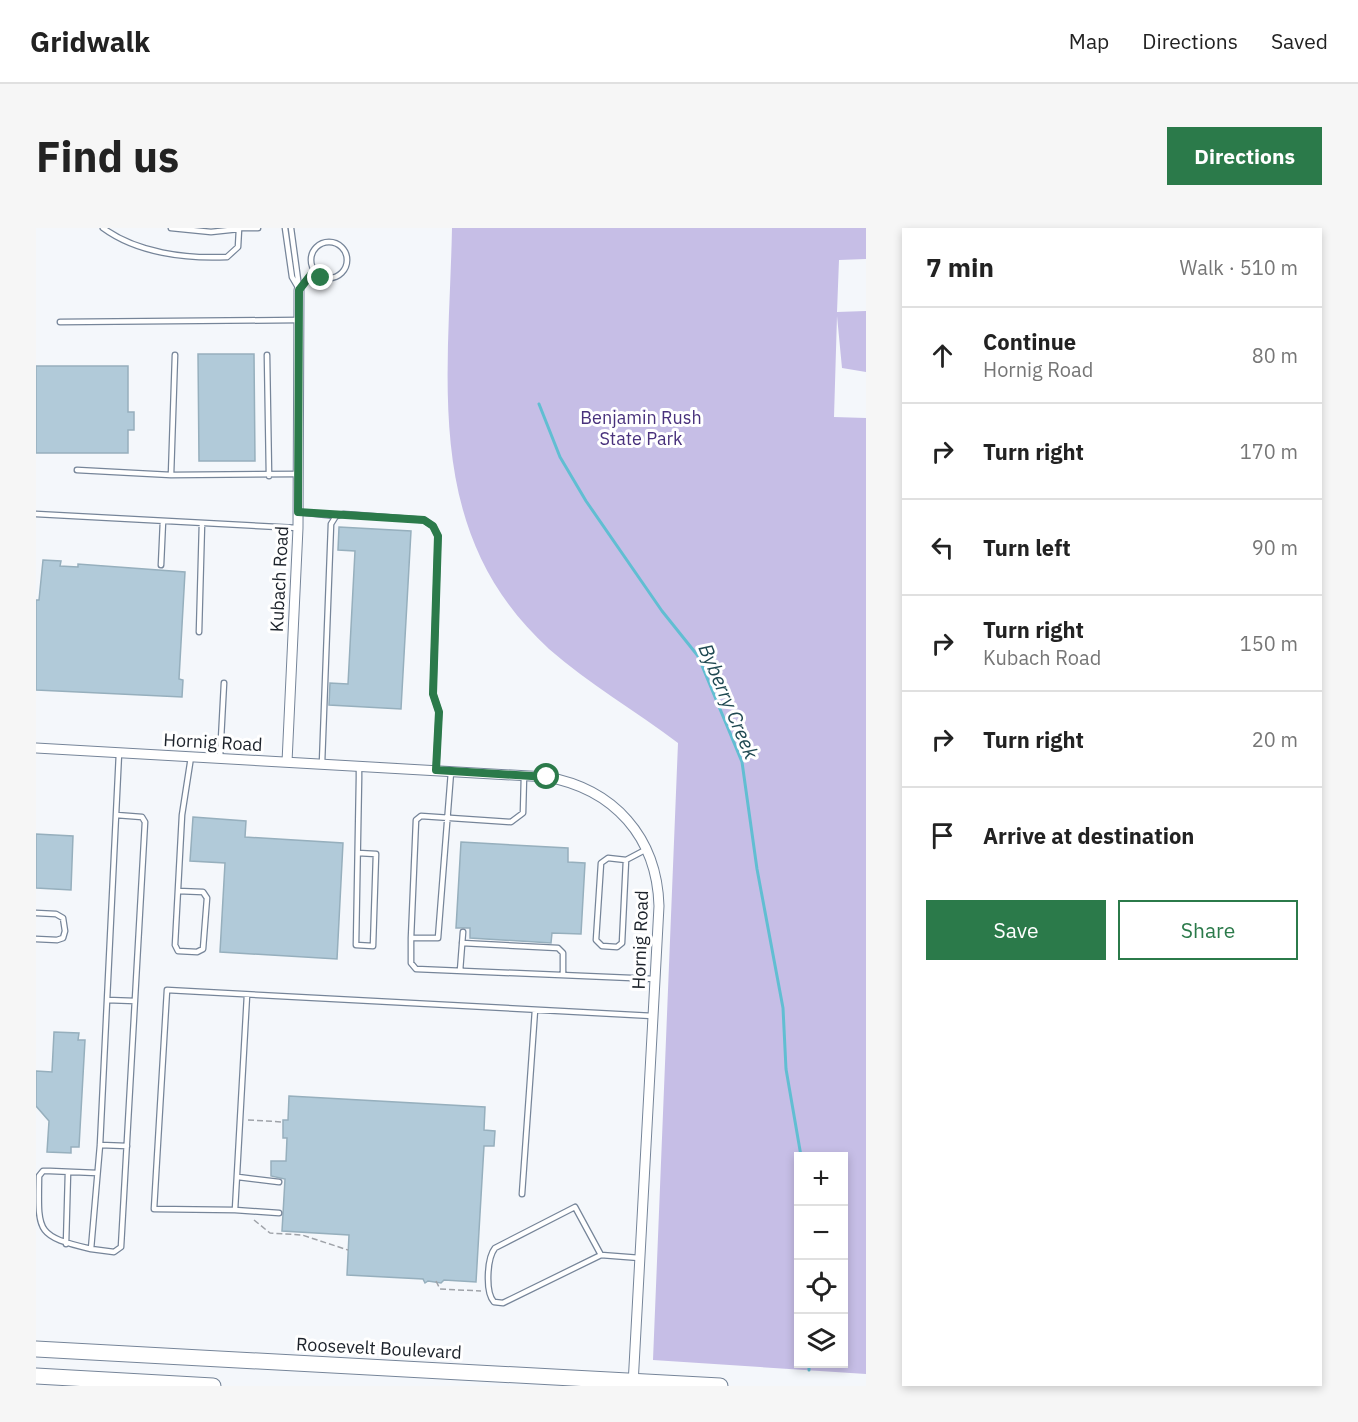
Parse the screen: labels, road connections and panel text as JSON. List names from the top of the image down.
{
  "streets": {
    "highway": ["Roosevelt Boulevard"],
    "street": ["Kubach Road", "Hornig Road"]
  },
  "crossings": [
    ["Kubach Road", "Hornig Road"],
    ["Hornig Road", "Roosevelt Boulevard"]
  ],
  "water": ["Byberry Creek"],
  "parks": ["Benjamin Rush State Park"],
  "page": {
    "header": "Gridwalk",
    "nav": ["Map", "Directions", "Saved"],
    "buttons": [
      "Directions",
      ["Save", "Share"]
    ],
    "title": "Find us",
    "heading": ["7 min", "Walk · 510 m"],
    "list": [
      ["Continue", "Hornig Road", "80 m"],
      ["Turn right", "170 m"],
      ["Turn left", "90 m"],
      ["Turn right", "Kubach Road", "150 m"],
      ["Turn right", "20 m"],
      "Arrive at destination"
    ],
    "map_buttons": ["+", "−"]
  }
}
